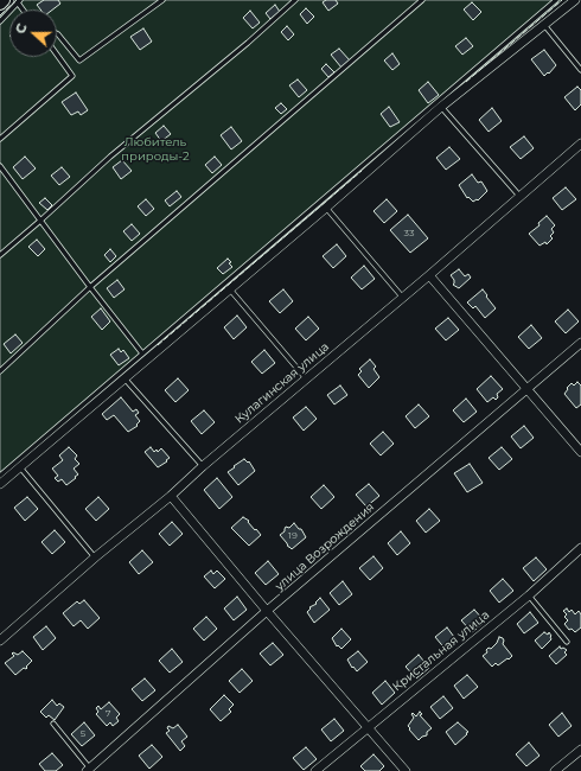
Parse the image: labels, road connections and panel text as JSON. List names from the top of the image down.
{
  "streets": {
    "street": ["Кулагинская улица", "улица Возрождения", "Кристальная улица"]
  },
  "parks": ["Любитель природы-2"],
  "house_numbers": [
    "33",
    "19",
    "7",
    "5"
  ],
  "north": "left"
}
